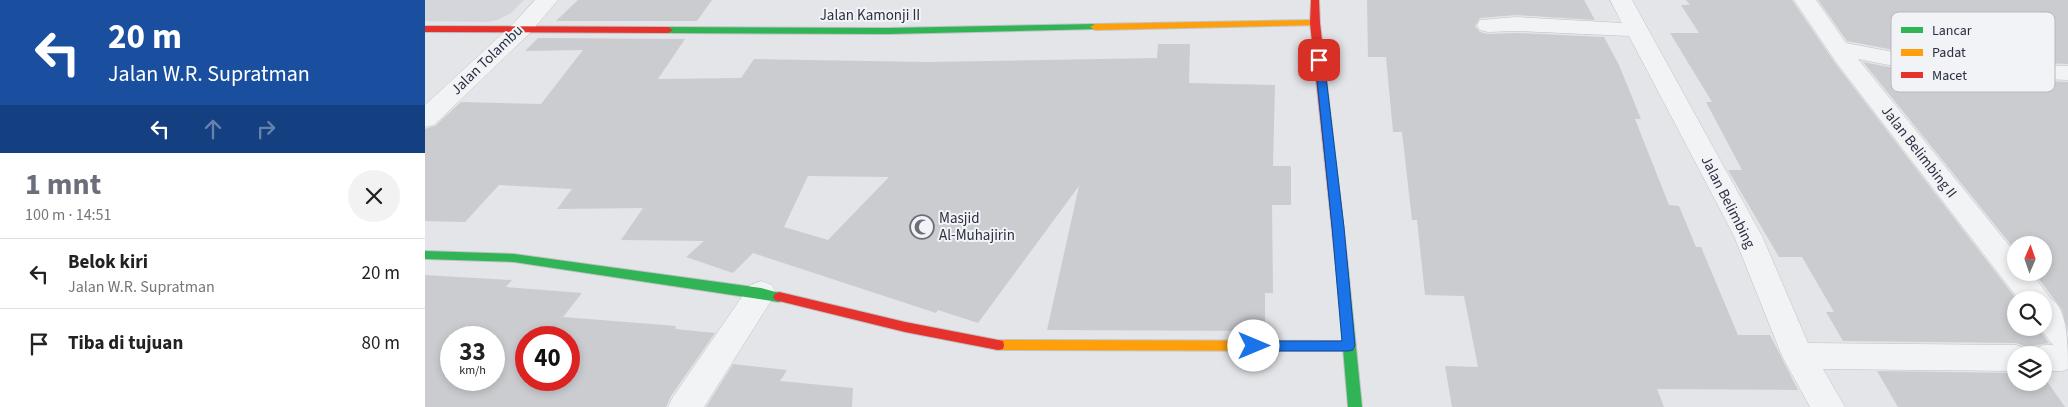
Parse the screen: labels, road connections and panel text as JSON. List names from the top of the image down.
{
  "streets": {
    "street": [
      "Jalan Kamonji II",
      "Jalan Tolambu",
      "Jalan Belimbing II",
      "Jalan Belimbing"
    ]
  },
  "crossings": [
    ["Jalan Kamonji II", "Jalan Tolambu"]
  ],
  "places": {
    "mosque": ["Masjid Al-Muhajirin"]
  },
  "legend": ["Lancar", "Padat", "Macet"],
  "north": "top",
  "page": {
    "turn": ["20 m", "Jalan W.R. Supratman"],
    "heading": ["1 mnt", "100 m · 14:51"],
    "list": [
      {
        "name": "Belok kiri",
        "note": "Jalan W.R. Supratman",
        "value": "20 m"
      },
      {
        "name": "Tiba di tujuan",
        "value": "80 m"
      }
    ],
    "speed": "33 km/h",
    "limit": "40"
  }
}
